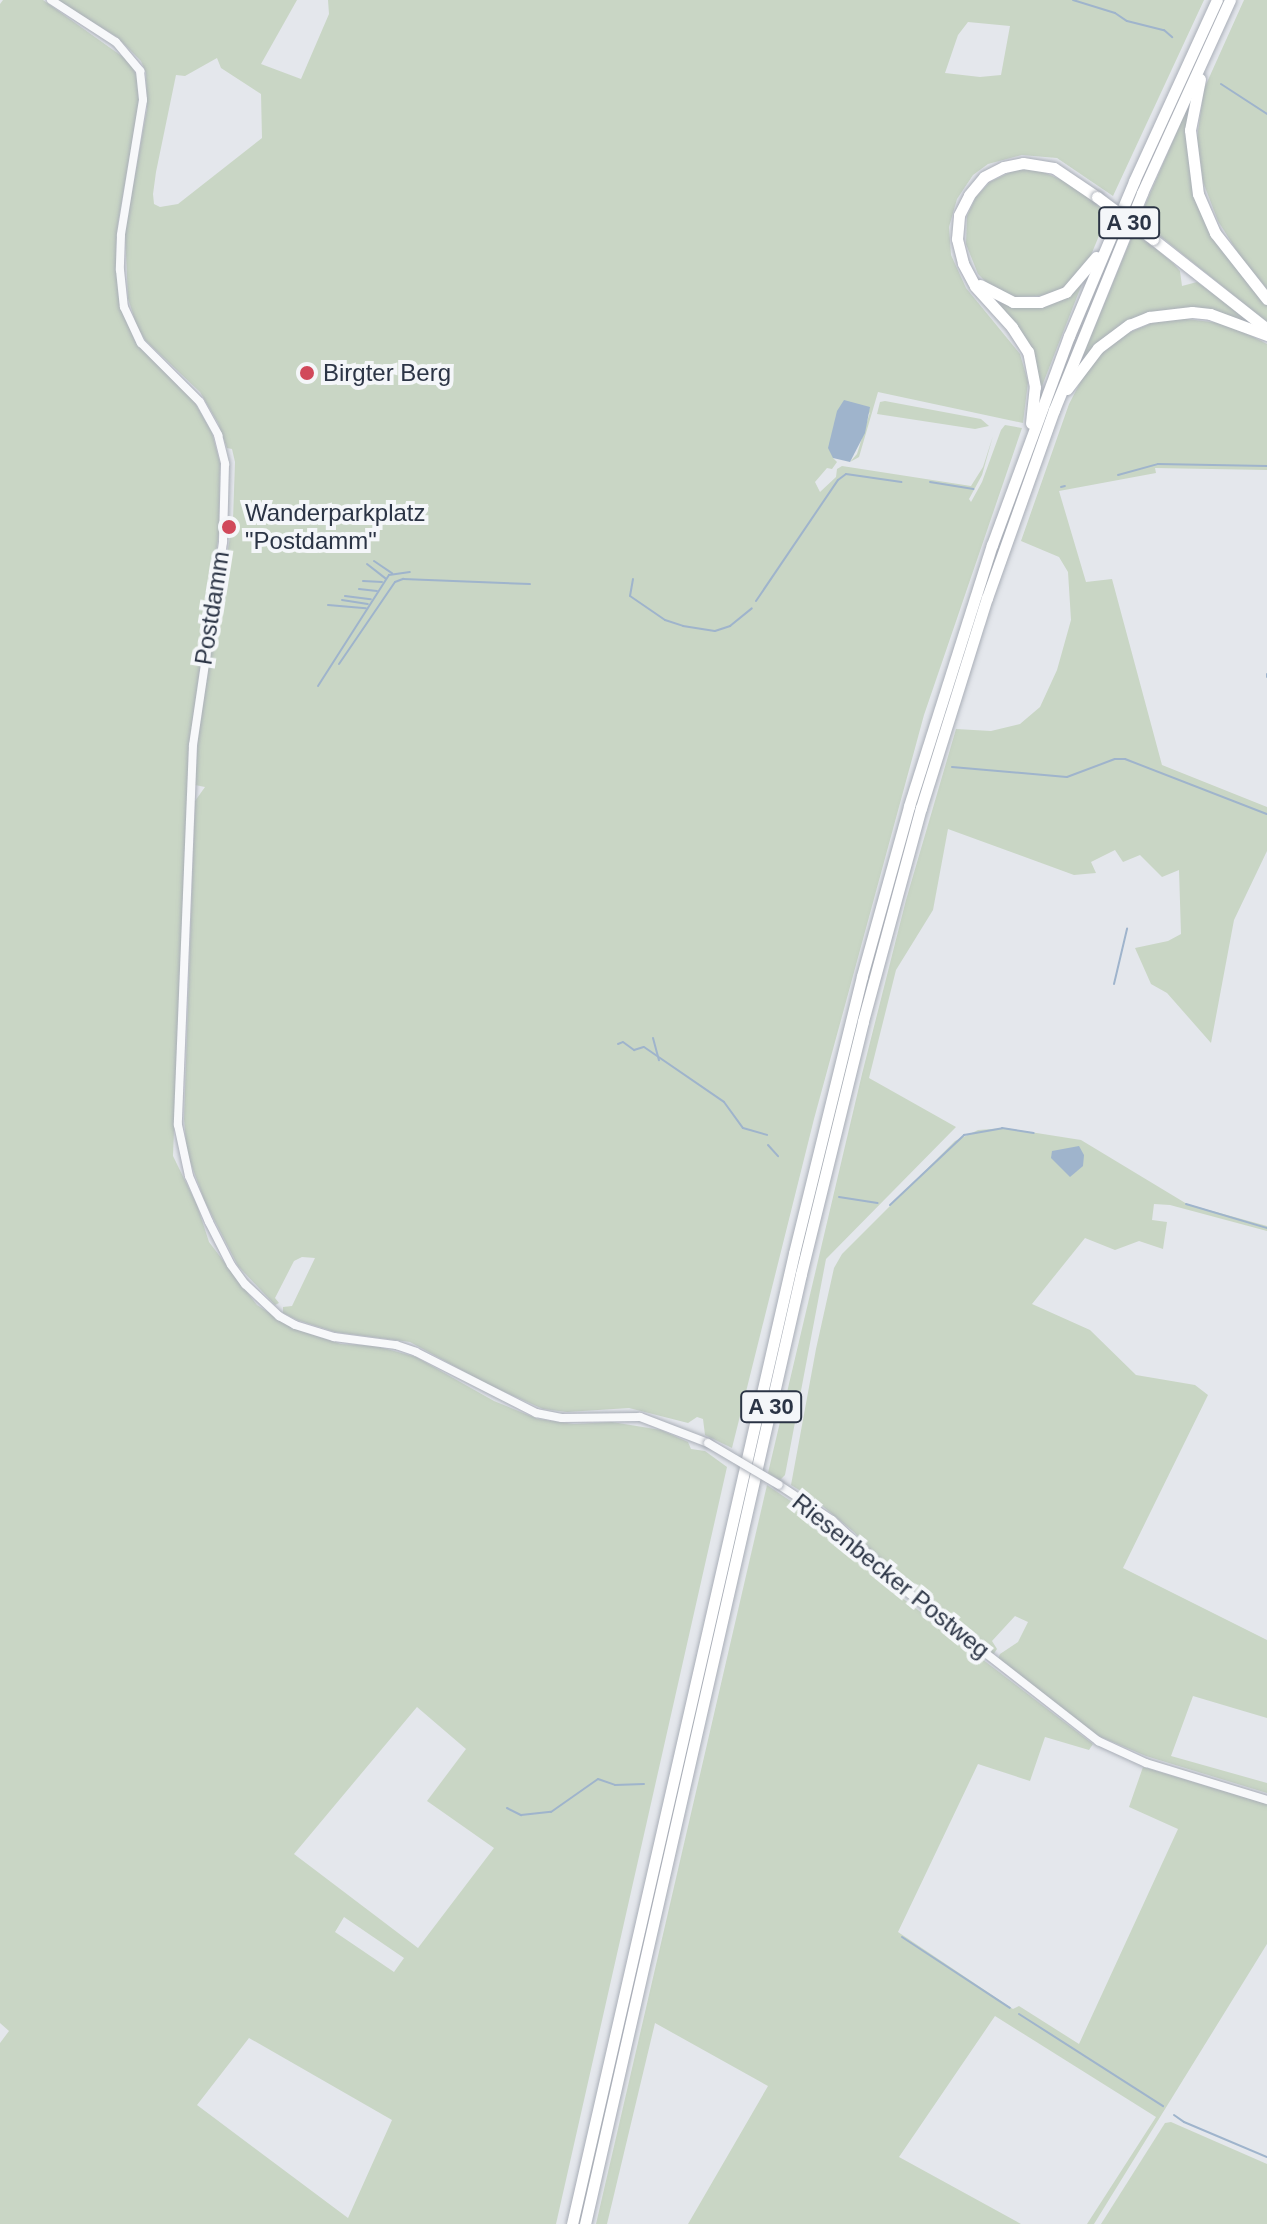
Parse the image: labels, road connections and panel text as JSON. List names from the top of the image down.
{
  "streets": {
    "highway": ["A 30"],
    "street": ["Postdamm", "Riesenbecker Postweg"]
  },
  "crossings": [
    ["Postdamm", "Riesenbecker Postweg"]
  ],
  "places": ["Birgter Berg", "Wanderparkplatz \"Postdamm\""]
}
